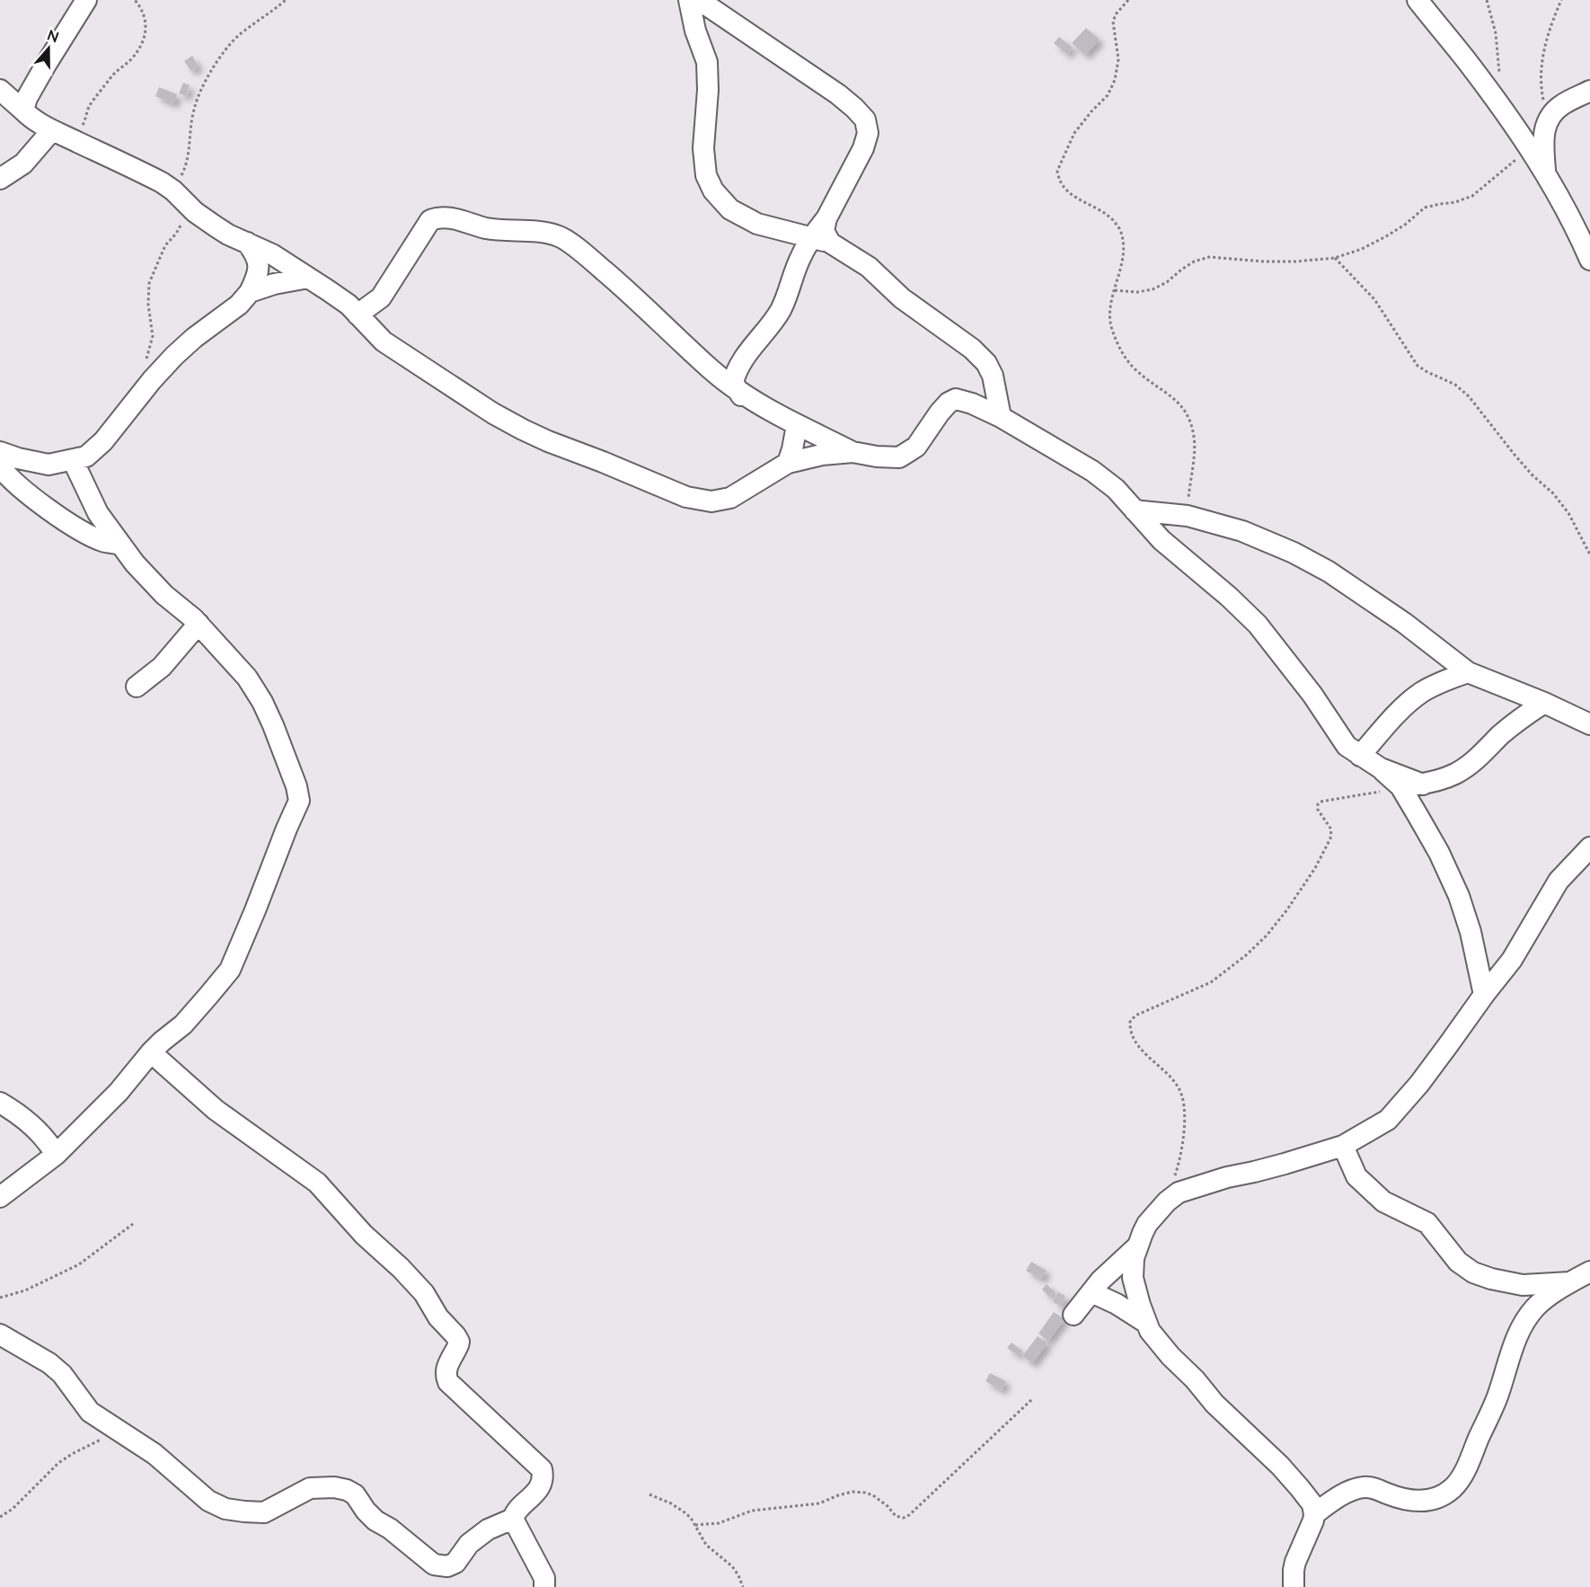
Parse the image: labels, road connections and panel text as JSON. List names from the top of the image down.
{
  "north": "top"
}
